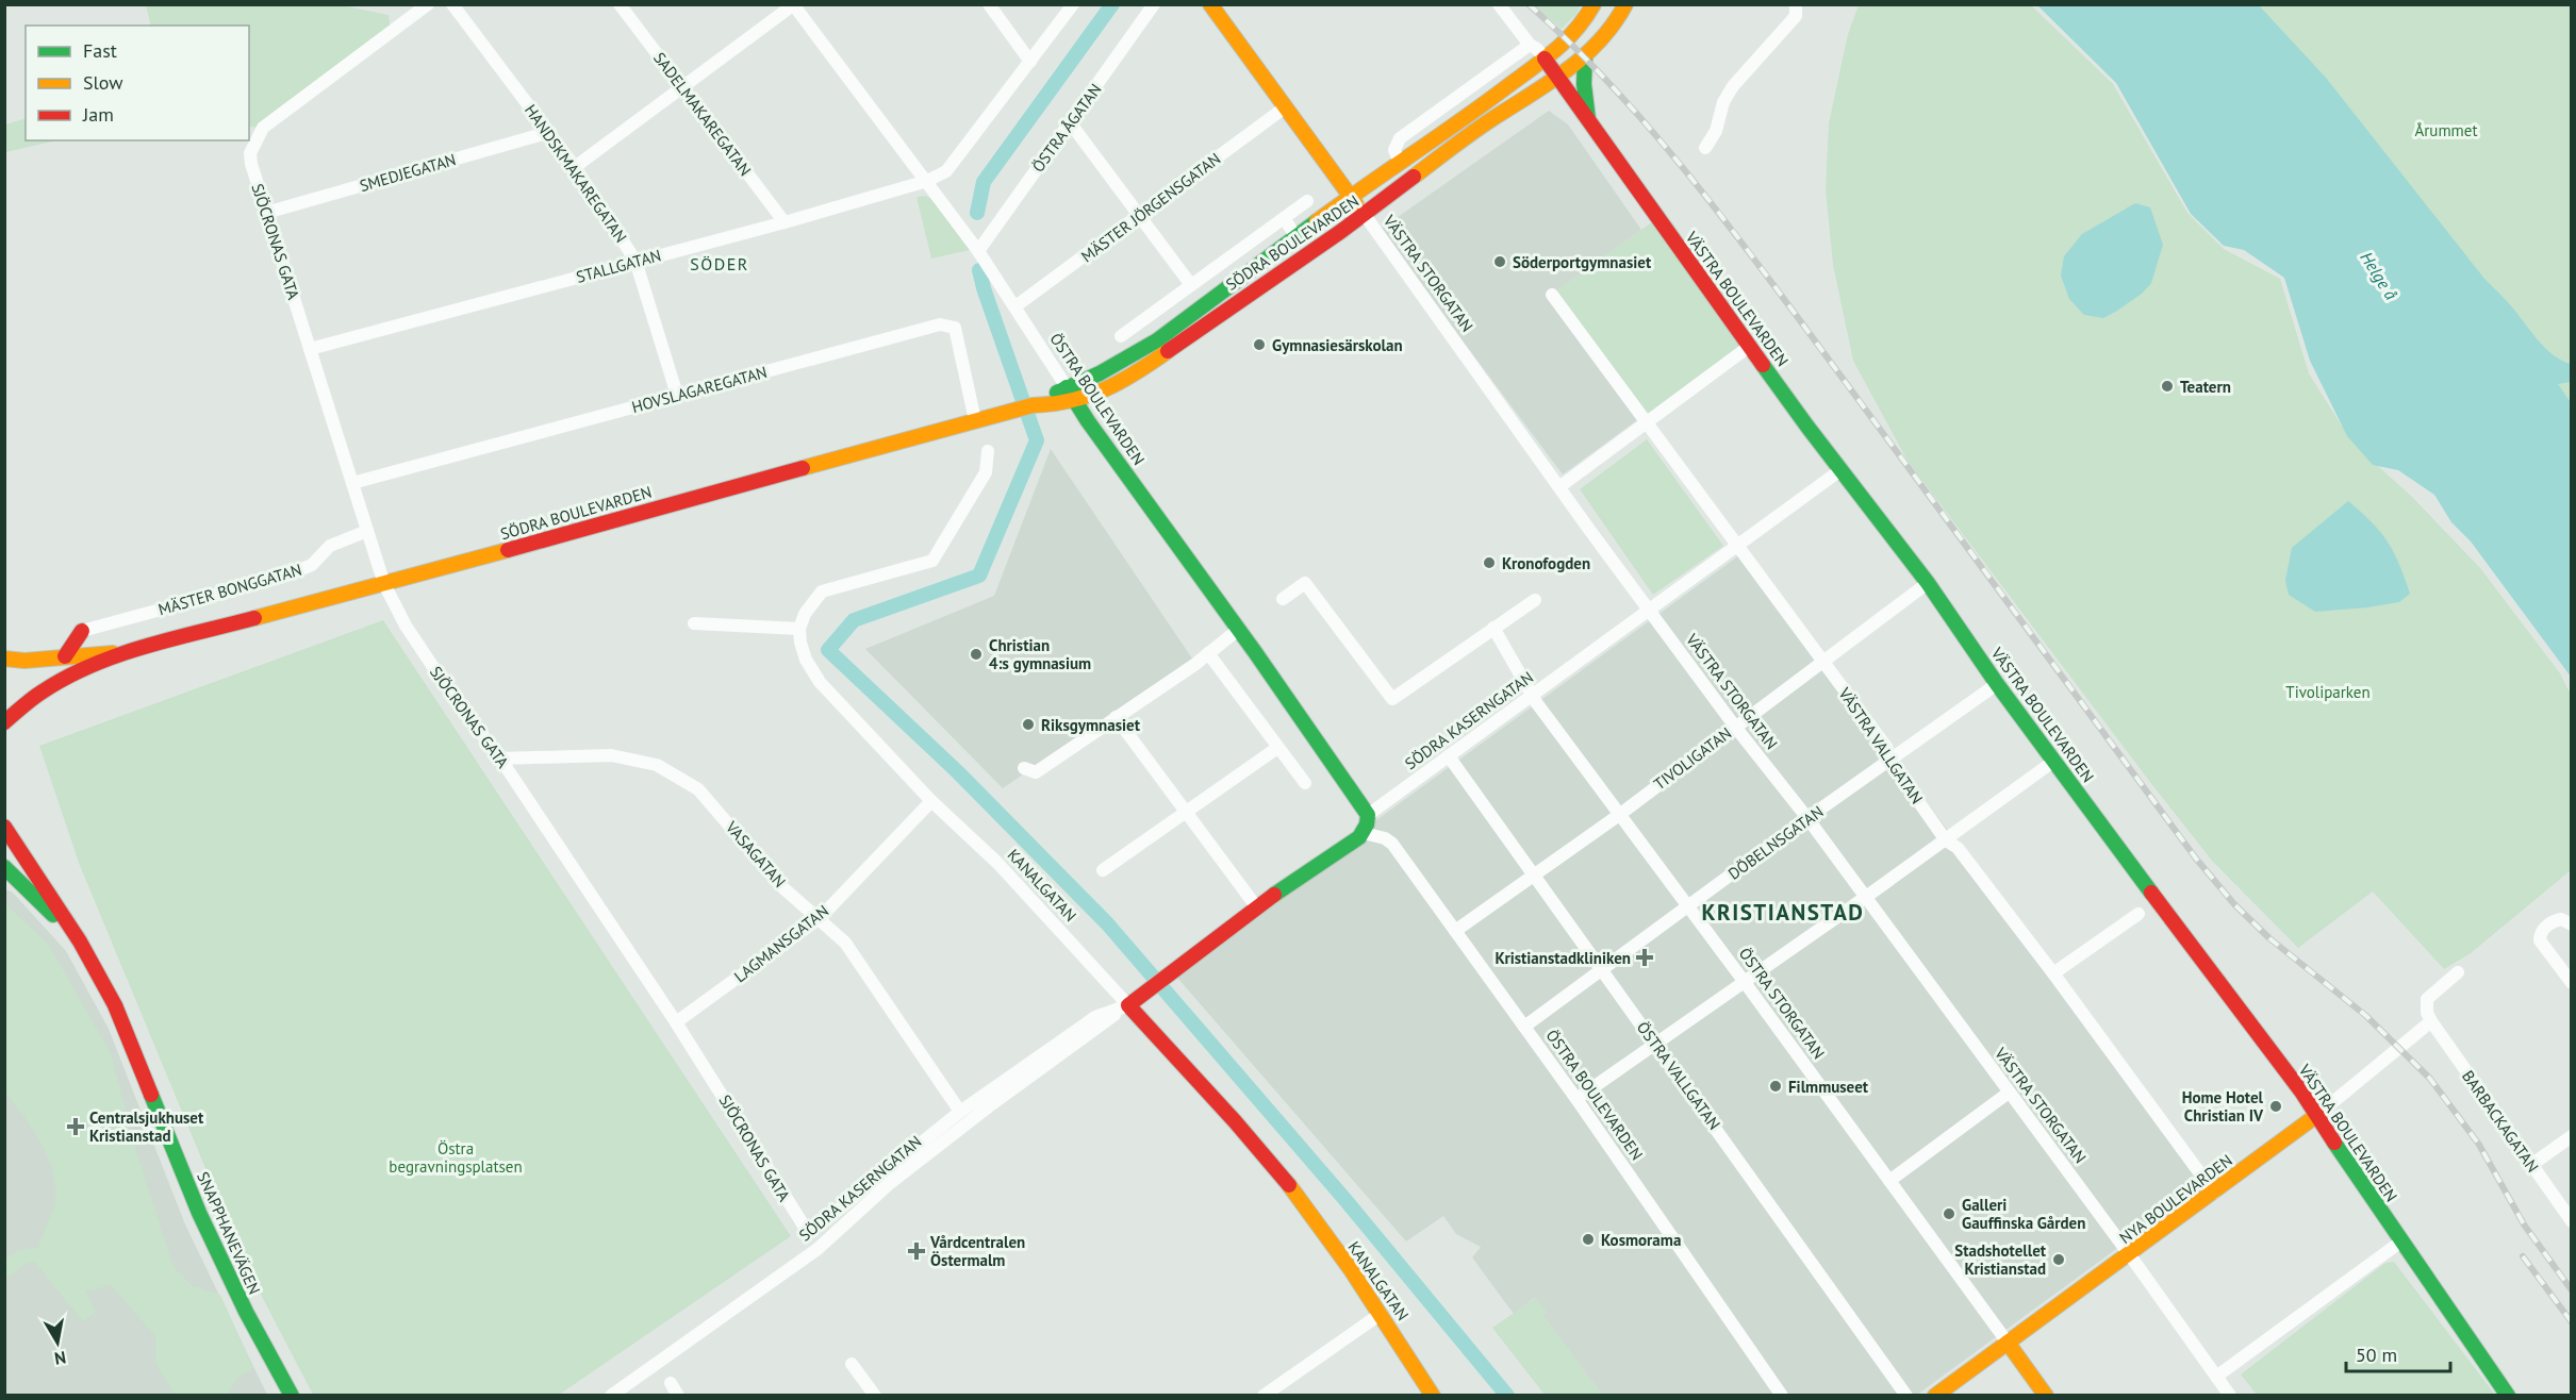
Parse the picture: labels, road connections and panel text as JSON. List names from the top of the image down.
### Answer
{
  "streets": {
    "street": [
      "SADELMAKAREGATAN",
      "ÖSTRA ÅGATAN",
      "SMEDJEGATAN",
      "HANDSKMAKAREGATAN",
      "MÄSTER JÖRGENSGATAN",
      "SJÖCRONAS GATA",
      "SÖDRA BOULEVARDEN",
      "STALLGATAN",
      "VÄSTRA STORGATAN",
      "VÄSTRA BOULEVARDEN",
      "HOVSLAGAREGATAN",
      "ÖSTRA BOULEVARDEN",
      "MÄSTER BONGGATAN",
      "SÖDRA KASERNGATAN",
      "VÄSTRA VALLGATAN",
      "TIVOLIGATAN",
      "DÖBELNSGATAN",
      "VASAGATAN",
      "KANALGATAN",
      "LAGMANSGATAN",
      "ÖSTRA STORGATAN",
      "ÖSTRA VALLGATAN",
      "BARBACKAGATAN",
      "NYA BOULEVARDEN",
      "SNAPPHANEVÄGEN"
    ]
  },
  "crossings": [
    ["SADELMAKAREGATAN", "STALLGATAN"],
    ["ÖSTRA ÅGATAN", "ÖSTRA BOULEVARDEN"],
    ["SMEDJEGATAN", "HANDSKMAKAREGATAN"],
    ["SMEDJEGATAN", "SJÖCRONAS GATA"],
    ["HANDSKMAKAREGATAN", "STALLGATAN"],
    ["HANDSKMAKAREGATAN", "HOVSLAGAREGATAN"],
    ["MÄSTER JÖRGENSGATAN", "VÄSTRA STORGATAN"],
    ["MÄSTER JÖRGENSGATAN", "ÖSTRA BOULEVARDEN"],
    ["SJÖCRONAS GATA", "SÖDRA BOULEVARDEN"],
    ["SJÖCRONAS GATA", "STALLGATAN"],
    ["SJÖCRONAS GATA", "HOVSLAGAREGATAN"],
    ["SJÖCRONAS GATA", "MÄSTER BONGGATAN"],
    ["SJÖCRONAS GATA", "SÖDRA KASERNGATAN"],
    ["SJÖCRONAS GATA", "VASAGATAN"],
    ["SJÖCRONAS GATA", "LAGMANSGATAN"],
    ["SÖDRA BOULEVARDEN", "VÄSTRA STORGATAN"],
    ["SÖDRA BOULEVARDEN", "VÄSTRA BOULEVARDEN"],
    ["SÖDRA BOULEVARDEN", "HOVSLAGAREGATAN"],
    ["SÖDRA BOULEVARDEN", "ÖSTRA BOULEVARDEN"],
    ["STALLGATAN", "ÖSTRA BOULEVARDEN"],
    ["VÄSTRA STORGATAN", "SÖDRA KASERNGATAN"],
    ["VÄSTRA STORGATAN", "TIVOLIGATAN"],
    ["VÄSTRA STORGATAN", "DÖBELNSGATAN"],
    ["VÄSTRA STORGATAN", "NYA BOULEVARDEN"],
    ["VÄSTRA BOULEVARDEN", "SÖDRA KASERNGATAN"],
    ["VÄSTRA BOULEVARDEN", "TIVOLIGATAN"],
    ["VÄSTRA BOULEVARDEN", "DÖBELNSGATAN"],
    ["VÄSTRA BOULEVARDEN", "NYA BOULEVARDEN"],
    ["ÖSTRA BOULEVARDEN", "SÖDRA KASERNGATAN"],
    ["ÖSTRA BOULEVARDEN", "TIVOLIGATAN"],
    ["ÖSTRA BOULEVARDEN", "DÖBELNSGATAN"],
    ["SÖDRA KASERNGATAN", "VÄSTRA VALLGATAN"],
    ["SÖDRA KASERNGATAN", "VASAGATAN"],
    ["SÖDRA KASERNGATAN", "KANALGATAN"],
    ["SÖDRA KASERNGATAN", "ÖSTRA STORGATAN"],
    ["SÖDRA KASERNGATAN", "ÖSTRA VALLGATAN"],
    ["VÄSTRA VALLGATAN", "TIVOLIGATAN"],
    ["VÄSTRA VALLGATAN", "DÖBELNSGATAN"],
    ["VÄSTRA VALLGATAN", "NYA BOULEVARDEN"],
    ["TIVOLIGATAN", "ÖSTRA STORGATAN"],
    ["TIVOLIGATAN", "ÖSTRA VALLGATAN"],
    ["DÖBELNSGATAN", "ÖSTRA STORGATAN"],
    ["DÖBELNSGATAN", "ÖSTRA VALLGATAN"],
    ["VASAGATAN", "LAGMANSGATAN"],
    ["KANALGATAN", "LAGMANSGATAN"],
    ["ÖSTRA STORGATAN", "NYA BOULEVARDEN"],
    ["BARBACKAGATAN", "NYA BOULEVARDEN"]
  ],
  "districts": ["SÖDER", "KRISTIANSTAD"],
  "water": ["Helge å"],
  "parks": ["Årummet", "Tivoliparken", "Östra begravningsplatsen"],
  "places": {
    "other": [
      "Söderportgymnasiet",
      "Gymnasiesärskolan",
      "Teatern",
      "Kronofogden",
      "Christian 4:s gymnasium",
      "Riksgymnasiet",
      "Filmmuseet",
      "Home Hotel Christian IV",
      "Galleri Gauffinska Gården",
      "Kosmorama",
      "Stadshotellet Kristianstad"
    ],
    "health": ["Kristianstadkliniken", "Centralsjukhuset Kristianstad", "Vårdcentralen Östermalm"]
  },
  "legend": ["Fast", "Slow", "Jam"],
  "scale_bar": "50 m",
  "north": "bottom"
}
